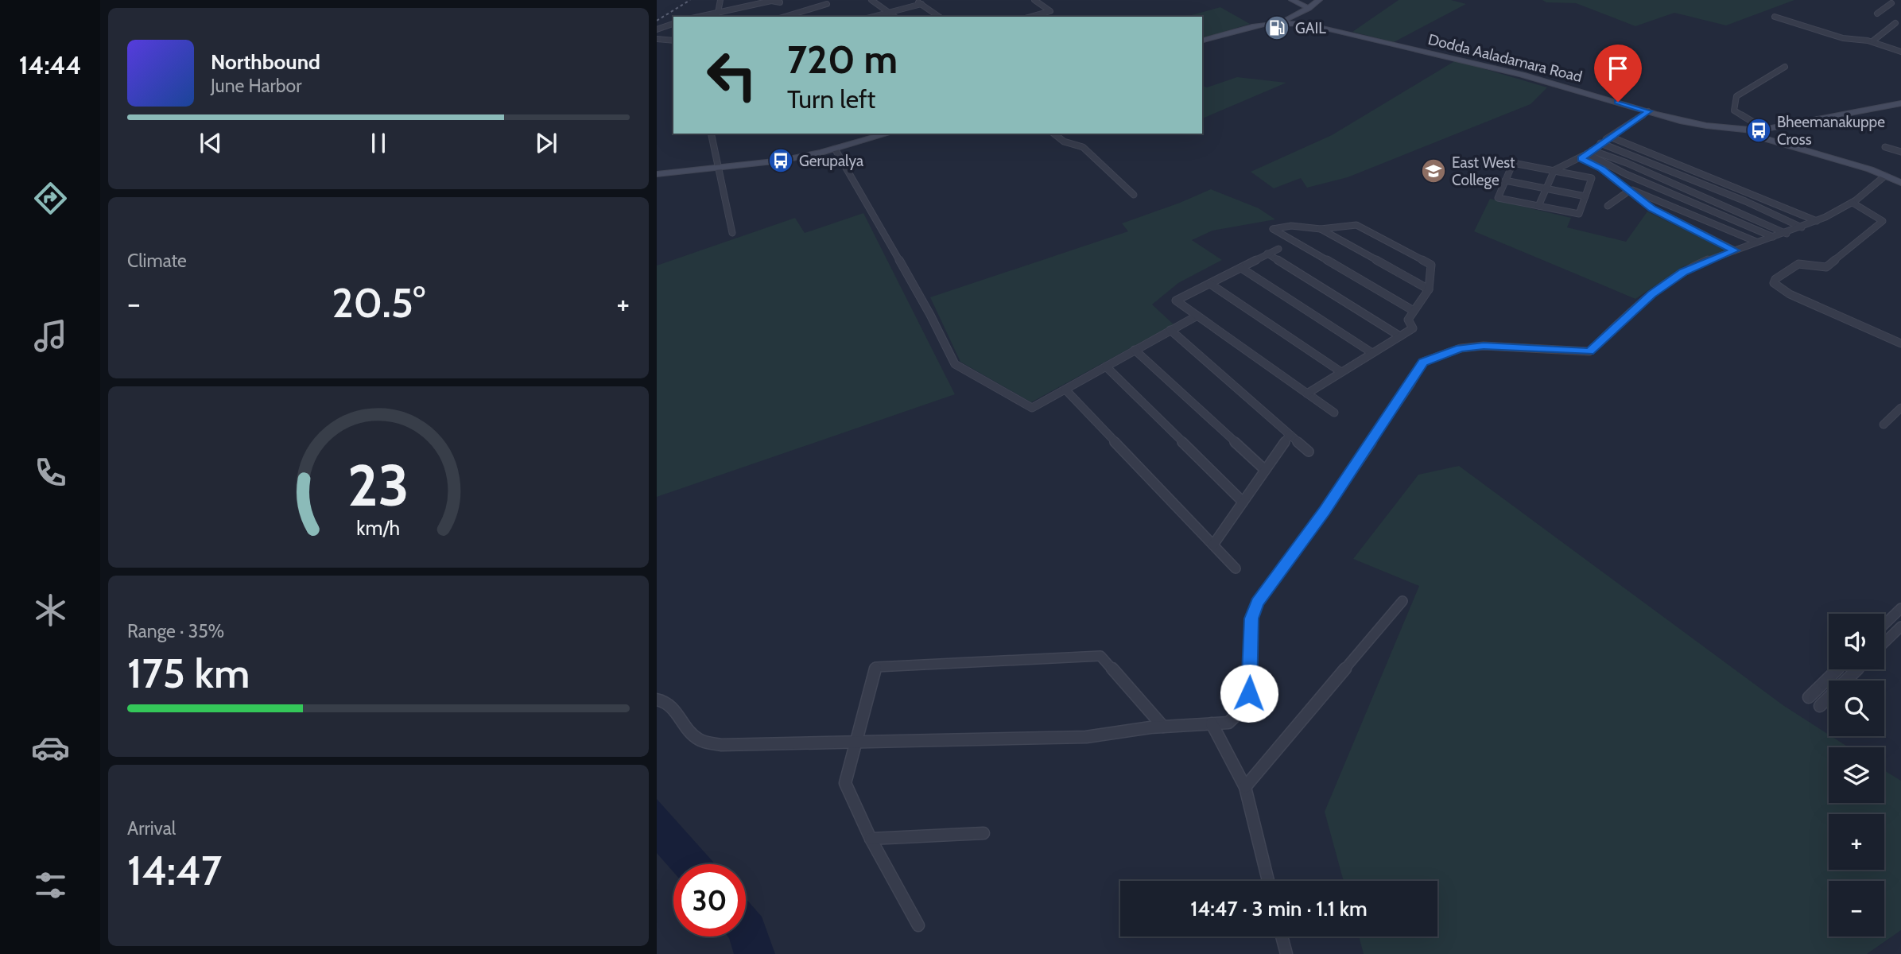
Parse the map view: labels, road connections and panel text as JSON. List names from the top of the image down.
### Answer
{
  "streets": {
    "main road": ["Dodda Aaladamara Road"]
  },
  "places": {
    "fuel station": ["GAIL"],
    "bus stop": ["Bheemanakuppe Cross", "Gerupalya"],
    "school or university": ["East West College"]
  },
  "page": {
    "tabs": "14:44",
    "turn": ["720 m", "Turn left"],
    "song": ["Northbound", "June Harbor"],
    "tile": [
      "Climate",
      ["Range · 35%", "175 km"],
      ["Arrival", "14:47"]
    ],
    "heat": ["−", "20.5°", "+"],
    "map_buttons": ["+", "−"],
    "limit": "30",
    "trip": "14:47 · 3 min · 1.1 km",
    "gauge": ["23", "km/h"]
  }
}
